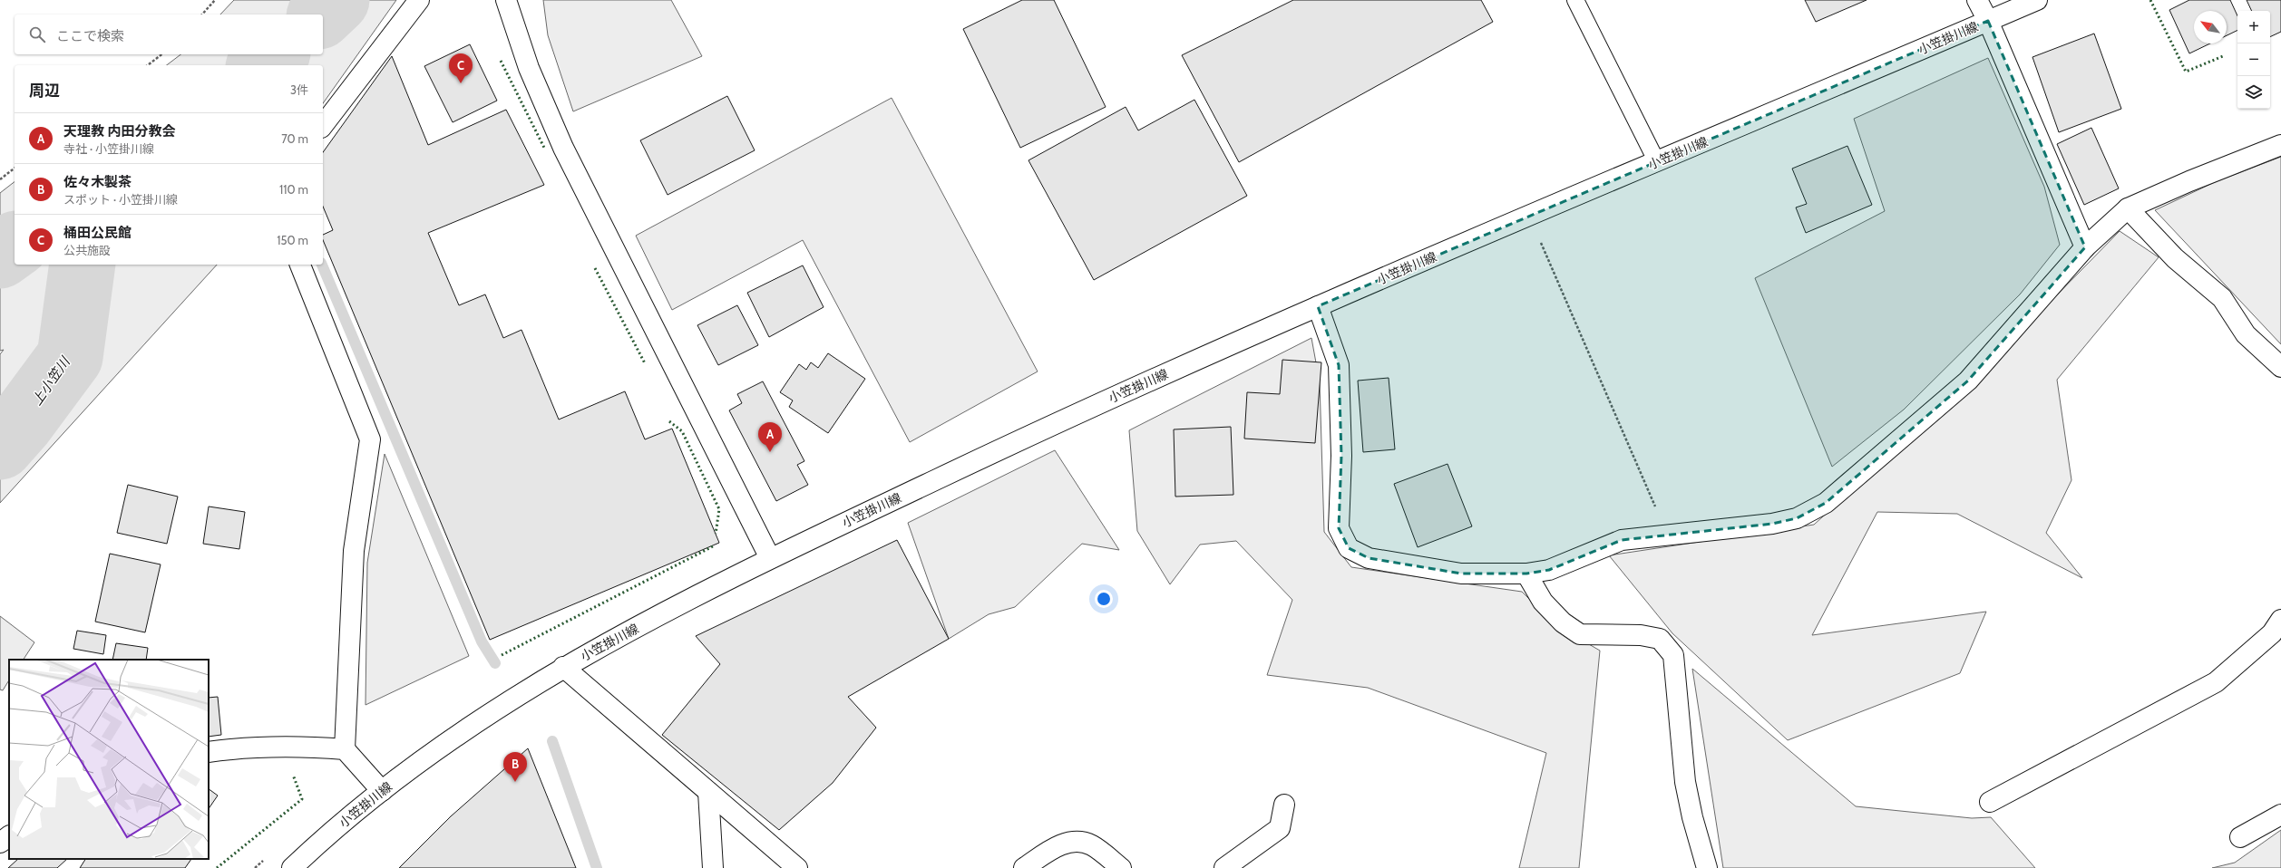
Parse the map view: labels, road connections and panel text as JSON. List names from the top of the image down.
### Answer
{
  "streets": {
    "street": ["小笠掛川線"]
  },
  "water": ["上小笠川"],
  "north": "top left",
  "page": {
    "map_buttons": ["+", "−"],
    "search": "ここで検索",
    "pins": ["C", "A", "B"],
    "heading": ["周辺", "3件"],
    "list": [
      {
        "mark": "A",
        "name": "天理教 内田分教会",
        "note": "寺社 · 小笠掛川線",
        "value": "70 m"
      },
      {
        "mark": "B",
        "name": "佐々木製茶",
        "note": "スポット · 小笠掛川線",
        "value": "110 m"
      },
      {
        "mark": "C",
        "name": "桶田公民館",
        "note": "公共施設",
        "value": "150 m"
      }
    ]
  }
}
